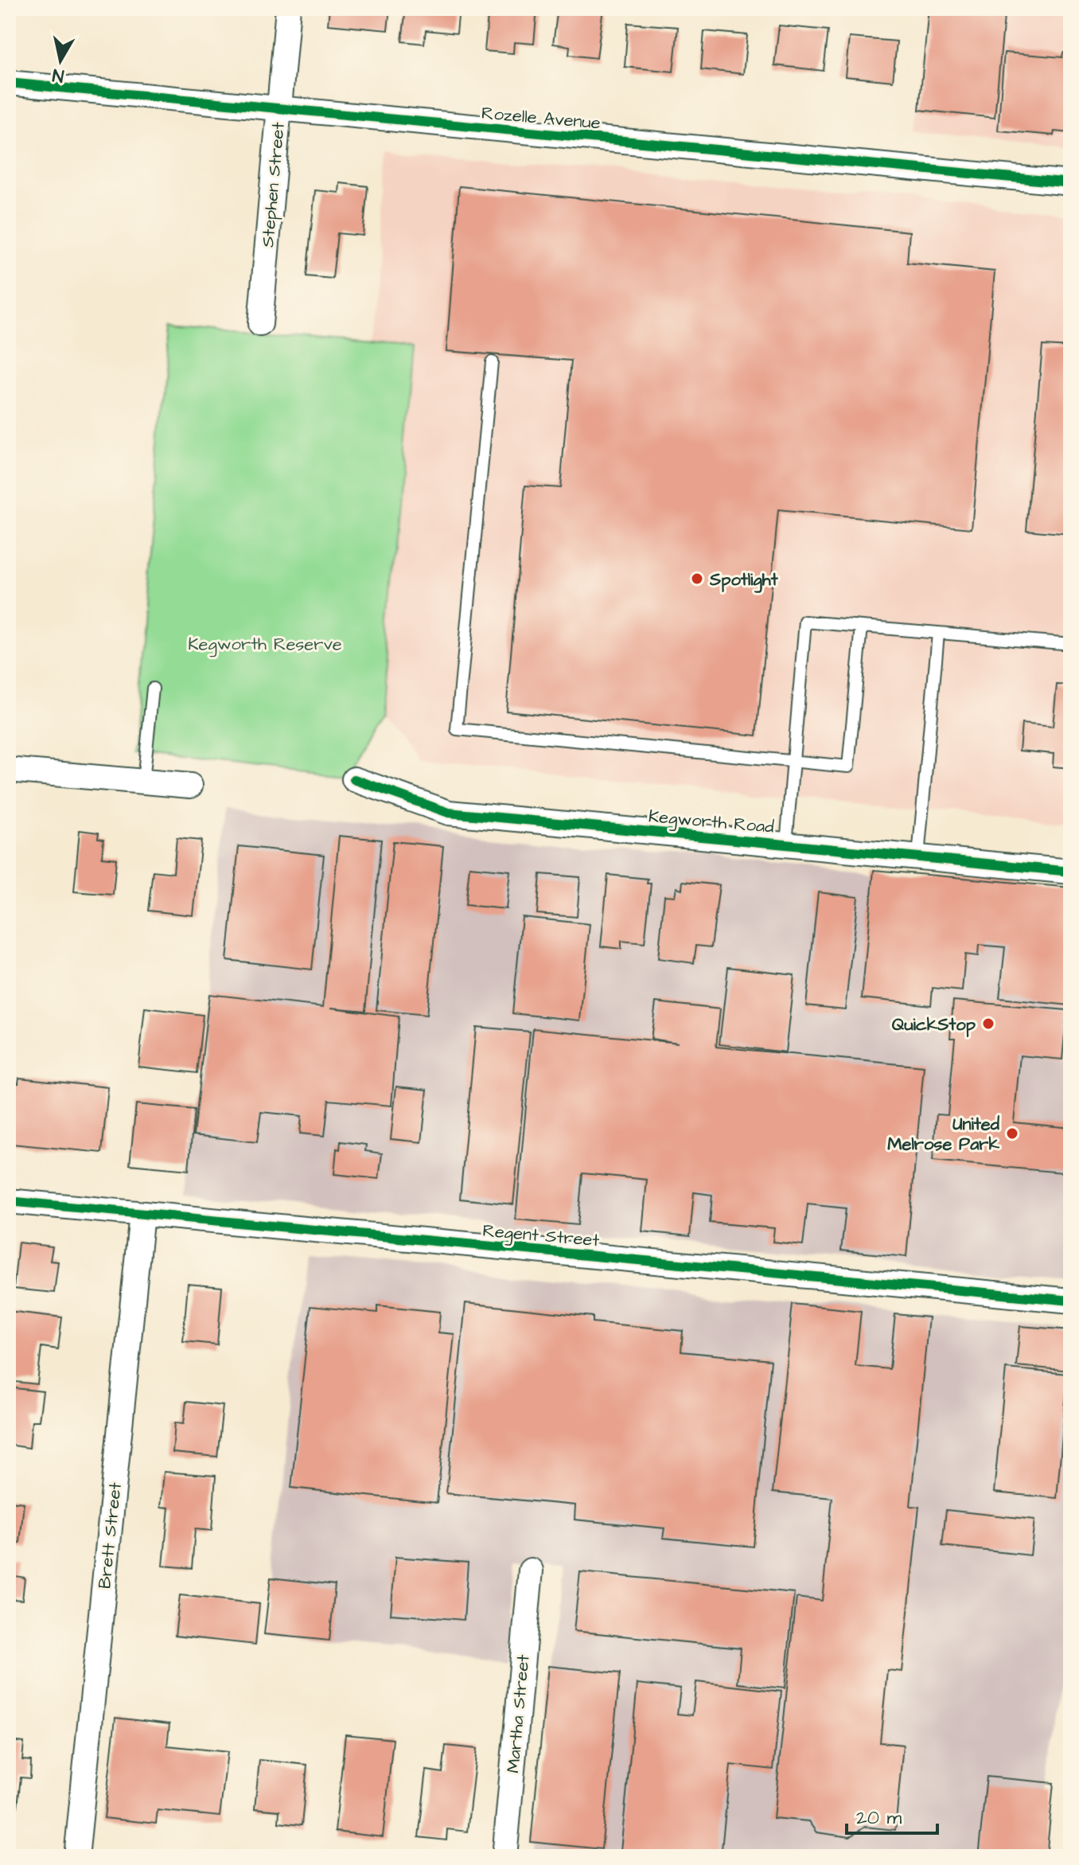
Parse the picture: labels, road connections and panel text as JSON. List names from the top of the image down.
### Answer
{
  "streets": {
    "street": [
      "Rozelle Avenue",
      "Stephen Street",
      "Kegworth Road",
      "Regent Street",
      "Brett Street",
      "Martha Street"
    ]
  },
  "crossings": [
    ["Rozelle Avenue", "Stephen Street"],
    ["Regent Street", "Brett Street"]
  ],
  "parks": ["Kegworth Reserve"],
  "places": ["Spotlight", "QuickStop", "United Melrose Park"],
  "scale_bar": "20 m",
  "north": "bottom"
}
